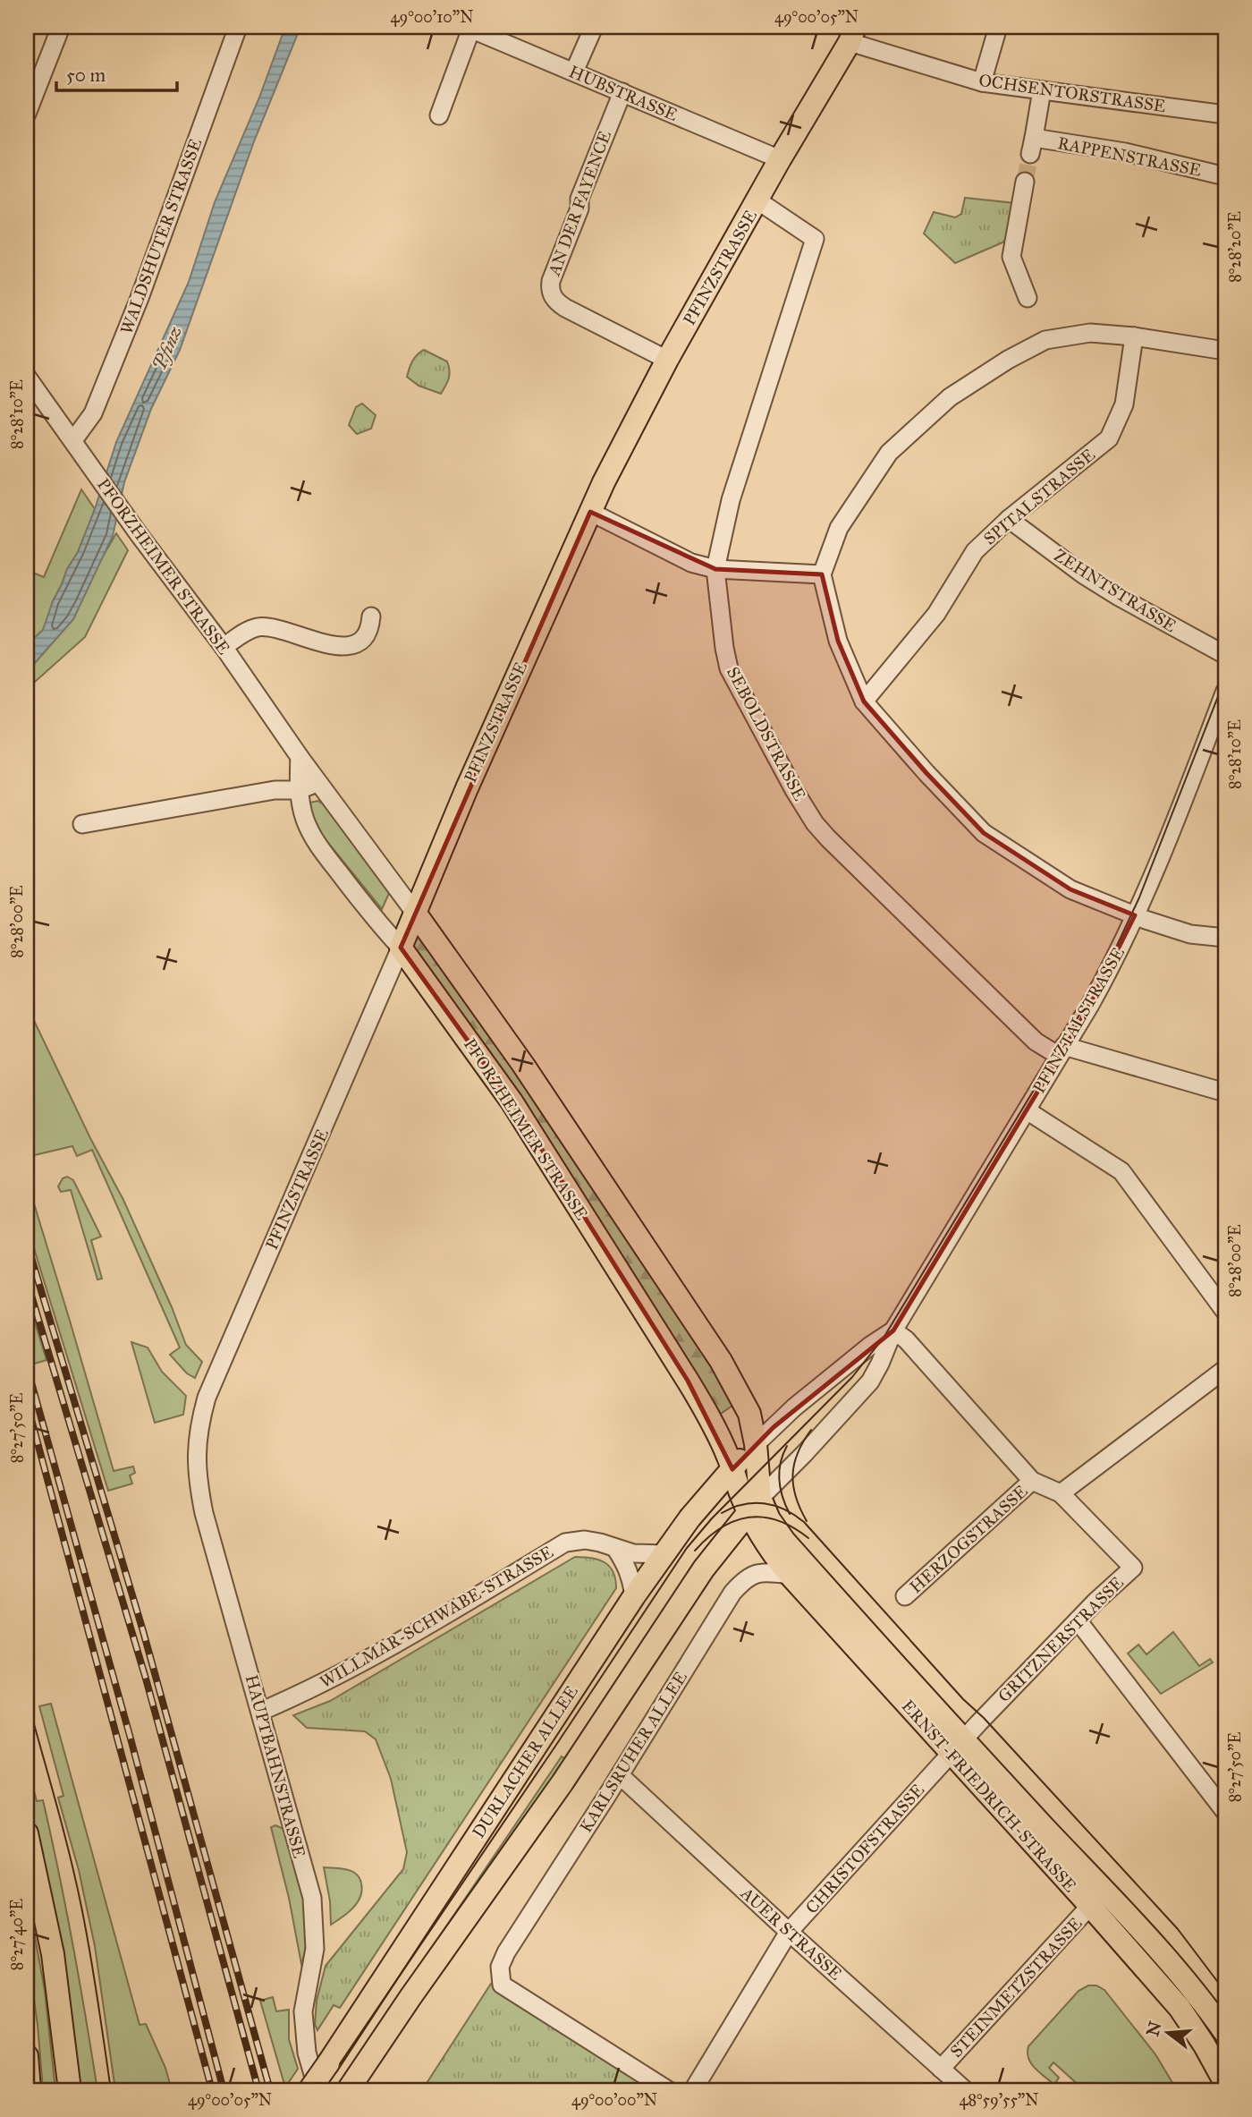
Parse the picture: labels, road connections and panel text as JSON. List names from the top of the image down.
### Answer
{
  "streets": {
    "main road": [
      "PFINZSTRASSE",
      "PFORZHEIMER STRASSE",
      "DURLACHER ALLEE",
      "ERNST-FRIEDRICH-STRASSE"
    ],
    "street": [
      "HUBSTRASSE",
      "OCHSENTORSTRASSE",
      "RAPPENSTRASSE",
      "AN DER FAYENCE",
      "WALDSHUTER STRASSE",
      "SPITALSTRASSE",
      "ZEHNTSTRASSE",
      "SEBOLDSTRASSE",
      "PFINZTALSTRASSE",
      "HERZOGSTRASSE",
      "WILLMAR-SCHWABE-STRASSE",
      "GRITZNERSTRASSE",
      "KARLSRUHER ALLEE",
      "HAUPTBAHNSTRASSE",
      "CHRISTOFSTRASSE",
      "AUER STRASSE",
      "STEINMETZSTRASSE"
    ]
  },
  "crossings": [
    ["HUBSTRASSE", "AN DER FAYENCE"],
    ["HUBSTRASSE", "PFINZSTRASSE"],
    ["OCHSENTORSTRASSE", "RAPPENSTRASSE"],
    ["OCHSENTORSTRASSE", "PFINZSTRASSE"],
    ["AN DER FAYENCE", "PFINZSTRASSE"],
    ["WALDSHUTER STRASSE", "PFORZHEIMER STRASSE"],
    ["PFINZSTRASSE", "PFORZHEIMER STRASSE"],
    ["PFINZSTRASSE", "SEBOLDSTRASSE"],
    ["PFINZSTRASSE", "HAUPTBAHNSTRASSE"],
    ["SPITALSTRASSE", "ZEHNTSTRASSE"],
    ["PFORZHEIMER STRASSE", "PFINZTALSTRASSE"],
    ["PFORZHEIMER STRASSE", "DURLACHER ALLEE"],
    ["PFORZHEIMER STRASSE", "ERNST-FRIEDRICH-STRASSE"],
    ["SEBOLDSTRASSE", "PFINZTALSTRASSE"],
    ["PFINZTALSTRASSE", "GRITZNERSTRASSE"],
    ["PFINZTALSTRASSE", "DURLACHER ALLEE"],
    ["PFINZTALSTRASSE", "ERNST-FRIEDRICH-STRASSE"],
    ["HERZOGSTRASSE", "GRITZNERSTRASSE"],
    ["WILLMAR-SCHWABE-STRASSE", "DURLACHER ALLEE"],
    ["WILLMAR-SCHWABE-STRASSE", "HAUPTBAHNSTRASSE"],
    ["GRITZNERSTRASSE", "ERNST-FRIEDRICH-STRASSE"],
    ["GRITZNERSTRASSE", "CHRISTOFSTRASSE"],
    ["KARLSRUHER ALLEE", "ERNST-FRIEDRICH-STRASSE"],
    ["KARLSRUHER ALLEE", "AUER STRASSE"],
    ["ERNST-FRIEDRICH-STRASSE", "CHRISTOFSTRASSE"],
    ["ERNST-FRIEDRICH-STRASSE", "STEINMETZSTRASSE"],
    ["CHRISTOFSTRASSE", "AUER STRASSE"],
    ["AUER STRASSE", "STEINMETZSTRASSE"]
  ],
  "water": ["Pfinz"],
  "scale_bar": "50 m",
  "north": "left",
  "coordinates": [
    "49°00'10\"N",
    "49°00'05\"N",
    "8°28'20\"E",
    "8°28'10\"E",
    "8°28'00\"E",
    "8°27'50\"E",
    "8°27'40\"E",
    "49°00'00\"N",
    "48°59'55\"N"
  ]
}
